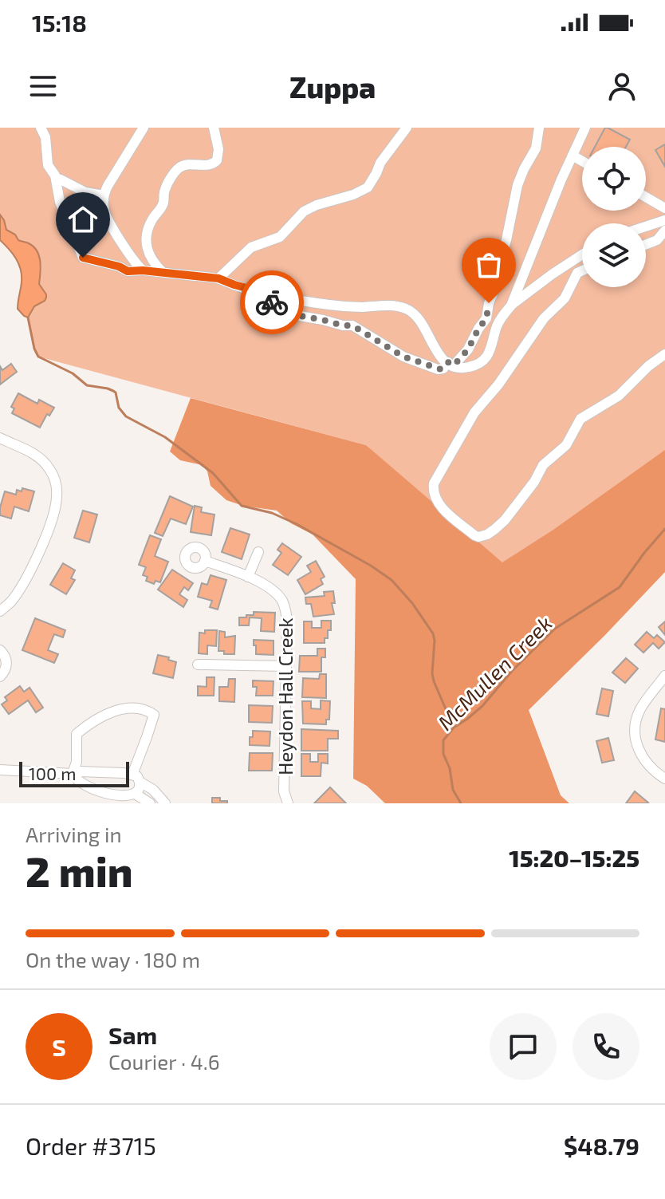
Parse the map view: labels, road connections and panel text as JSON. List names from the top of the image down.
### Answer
{
  "streets": {
    "street": ["Heydon Hall Creek"]
  },
  "water": ["McMullen Creek"],
  "scale_bar": "100 m",
  "page": {
    "status": "15:18",
    "header": "Zuppa",
    "scale": "100 m",
    "heading": ["2 min", "Arriving in", "15:20–15:25"],
    "panel": [
      "Sam",
      "Courier · 4.6",
      "Order #3715",
      "$48.79"
    ],
    "bar": "On the way · 180 m",
    "round": "S"
  }
}
